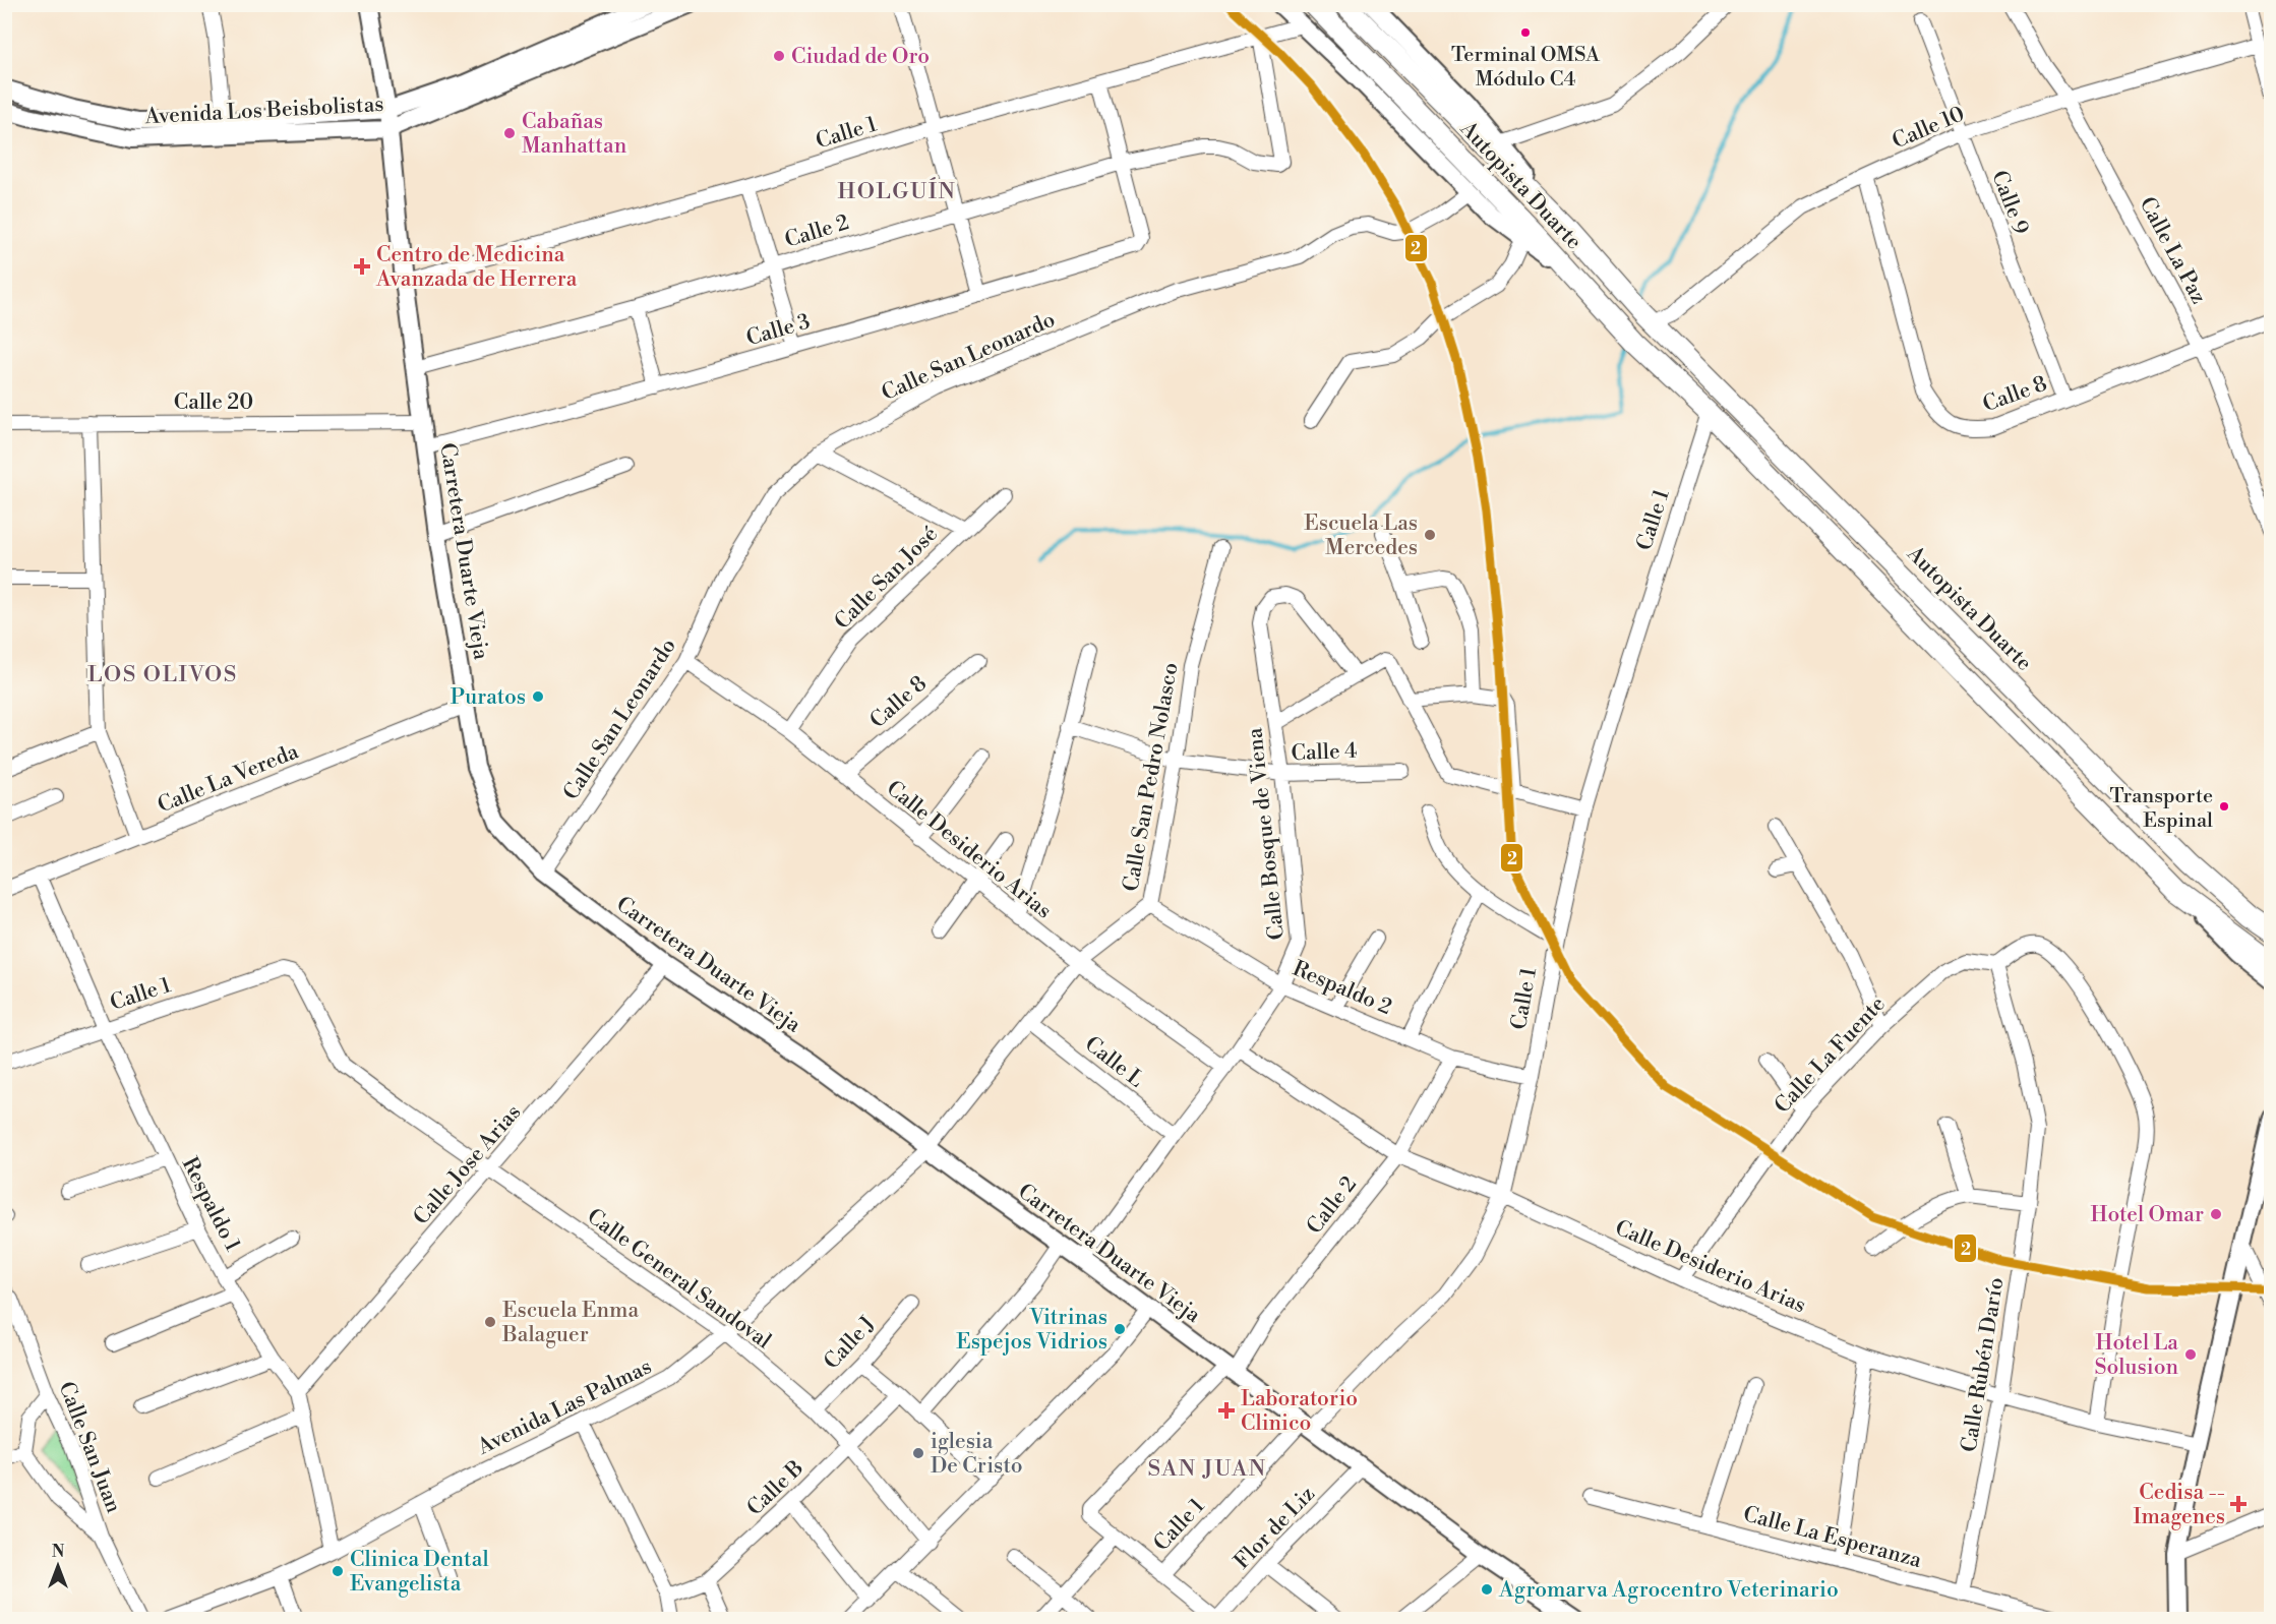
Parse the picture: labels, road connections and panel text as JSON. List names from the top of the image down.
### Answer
{
  "streets": {
    "highway": ["Autopista Duarte"],
    "main road": ["Avenida Los Beisbolistas", "Carretera Duarte Vieja"],
    "street": [
      "Calle 10",
      "Calle 1",
      "Calle 9",
      "Calle 2",
      "Calle La Paz",
      "Calle 3",
      "Calle San Leonardo",
      "Calle 8",
      "Calle 20",
      "Calle San José",
      "Calle 4",
      "Calle San Pedro Nolasco",
      "Calle La Vereda",
      "Calle Bosque de Viena",
      "Calle Desiderio Arias",
      "Respaldo 2",
      "Calle La Fuente",
      "Calle L",
      "Calle Jose Arias",
      "Respaldo 1",
      "Calle General Sandoval",
      "Calle J",
      "Calle Rubén Darío",
      "Avenida Las Palmas",
      "Calle San Juan",
      "Calle B",
      "Flor de Liz",
      "Calle La Esperanza"
    ]
  },
  "crossings": [
    ["Avenida Los Beisbolistas", "Carretera Duarte Vieja"],
    ["Calle 10", "Autopista Duarte"],
    ["Calle 10", "Calle 9"],
    ["Calle 10", "Calle La Paz"],
    ["Calle 10", "Calle 8"],
    ["Calle 1", "Autopista Duarte"],
    ["Calle 1", "Calle 2"],
    ["Calle 1", "Carretera Duarte Vieja"],
    ["Calle 1", "Calle Desiderio Arias"],
    ["Calle 1", "Respaldo 2"],
    ["Calle 1", "Respaldo 1"],
    ["Calle 1", "Calle General Sandoval"],
    ["Autopista Duarte", "Calle San Leonardo"],
    ["Calle 9", "Calle 8"],
    ["Calle 2", "Calle 3"],
    ["Calle 2", "Carretera Duarte Vieja"],
    ["Calle 2", "Calle Desiderio Arias"],
    ["Calle 2", "Respaldo 2"],
    ["Calle La Paz", "Calle 8"],
    ["Calle 3", "Carretera Duarte Vieja"],
    ["Calle San Leonardo", "Carretera Duarte Vieja"],
    ["Calle San Leonardo", "Calle Desiderio Arias"],
    ["Calle 8", "Calle Desiderio Arias"],
    ["Calle 20", "Carretera Duarte Vieja"],
    ["Carretera Duarte Vieja", "Calle San Pedro Nolasco"],
    ["Carretera Duarte Vieja", "Calle La Vereda"],
    ["Carretera Duarte Vieja", "Calle Bosque de Viena"],
    ["Carretera Duarte Vieja", "Calle Jose Arias"],
    ["Carretera Duarte Vieja", "Avenida Las Palmas"],
    ["Carretera Duarte Vieja", "Flor de Liz"],
    ["Calle San José", "Calle Desiderio Arias"],
    ["Calle 4", "Calle San Pedro Nolasco"],
    ["Calle 4", "Calle Bosque de Viena"],
    ["Calle San Pedro Nolasco", "Calle Desiderio Arias"],
    ["Calle San Pedro Nolasco", "Respaldo 2"],
    ["Calle San Pedro Nolasco", "Calle L"],
    ["Calle San Pedro Nolasco", "Avenida Las Palmas"],
    ["Calle La Vereda", "Respaldo 1"],
    ["Calle Bosque de Viena", "Calle Desiderio Arias"],
    ["Calle Bosque de Viena", "Respaldo 2"],
    ["Calle Bosque de Viena", "Calle L"],
    ["Calle Desiderio Arias", "Calle La Fuente"],
    ["Calle Desiderio Arias", "Calle Rubén Darío"],
    ["Calle La Fuente", "Calle Rubén Darío"],
    ["Calle Jose Arias", "Respaldo 1"],
    ["Calle Jose Arias", "Calle General Sandoval"],
    ["Respaldo 1", "Avenida Las Palmas"],
    ["Calle General Sandoval", "Calle J"],
    ["Calle General Sandoval", "Avenida Las Palmas"],
    ["Calle General Sandoval", "Calle B"],
    ["Calle Rubén Darío", "Calle La Esperanza"]
  ],
  "districts": ["HOLGUÍN", "LOS OLIVOS", "SAN JUAN"],
  "places": {
    "other": [
      "Terminal OMSA Módulo C4",
      "Ciudad de Oro",
      "Cabañas Manhattan",
      "Escuela Las Mercedes",
      "Puratos",
      "Transporte Espinal",
      "Hotel Omar",
      "Escuela Enma Balaguer",
      "Vitrinas Espejos Vidrios",
      "Hotel La Solusion",
      "iglesia De Cristo",
      "Clinica Dental Evangelista",
      "Agromarva Agrocentro Veterinario"
    ],
    "health": ["Centro de Medicina Avanzada de Herrera", "Laboratorio Clinico", "Cedisa -- Imagenes"]
  },
  "lines": ["metro line 2"],
  "north": "top"
}
